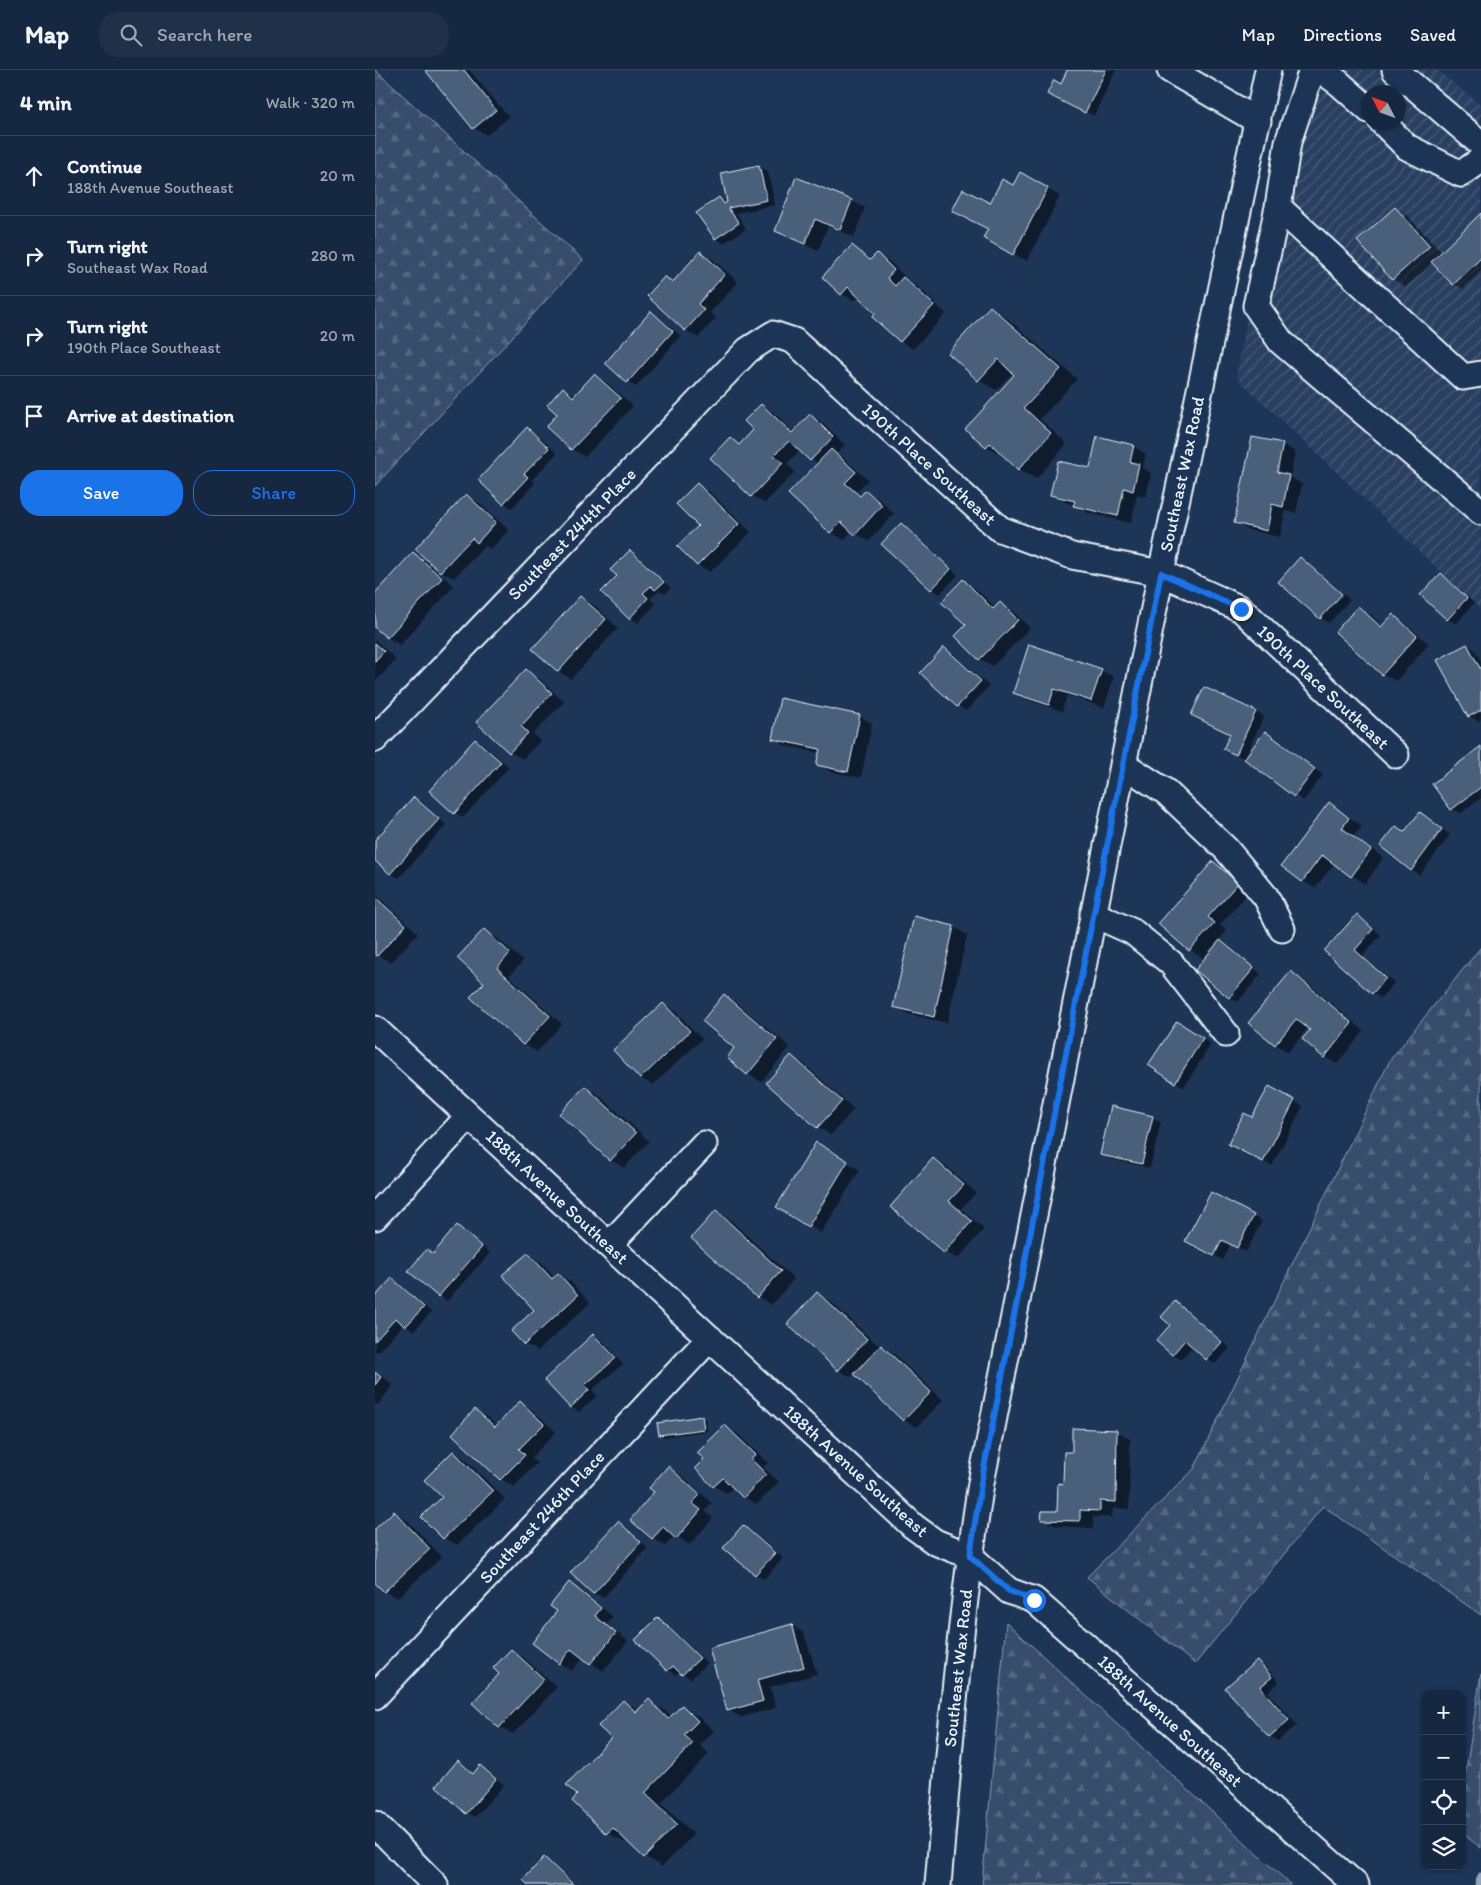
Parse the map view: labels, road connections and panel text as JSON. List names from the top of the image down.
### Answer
{
  "streets": {
    "street": [
      "190th Place Southeast",
      "Southeast Wax Road",
      "Southeast 244th Place",
      "188th Avenue Southeast",
      "Southeast 246th Place"
    ]
  },
  "crossings": [
    ["190th Place Southeast", "Southeast Wax Road"],
    ["190th Place Southeast", "Southeast 244th Place"],
    ["Southeast Wax Road", "188th Avenue Southeast"],
    ["188th Avenue Southeast", "Southeast 246th Place"]
  ],
  "north": "top left",
  "page": {
    "header": "Map",
    "search": "Search here",
    "nav": ["Map", "Directions", "Saved"],
    "heading": ["4 min", "Walk · 320 m"],
    "list": [
      ["Continue", "188th Avenue Southeast", "20 m"],
      ["Turn right", "Southeast Wax Road", "280 m"],
      ["Turn right", "190th Place Southeast", "20 m"],
      "Arrive at destination"
    ],
    "buttons": ["Save", "Share"],
    "map_buttons": ["+", "−"]
  }
}
